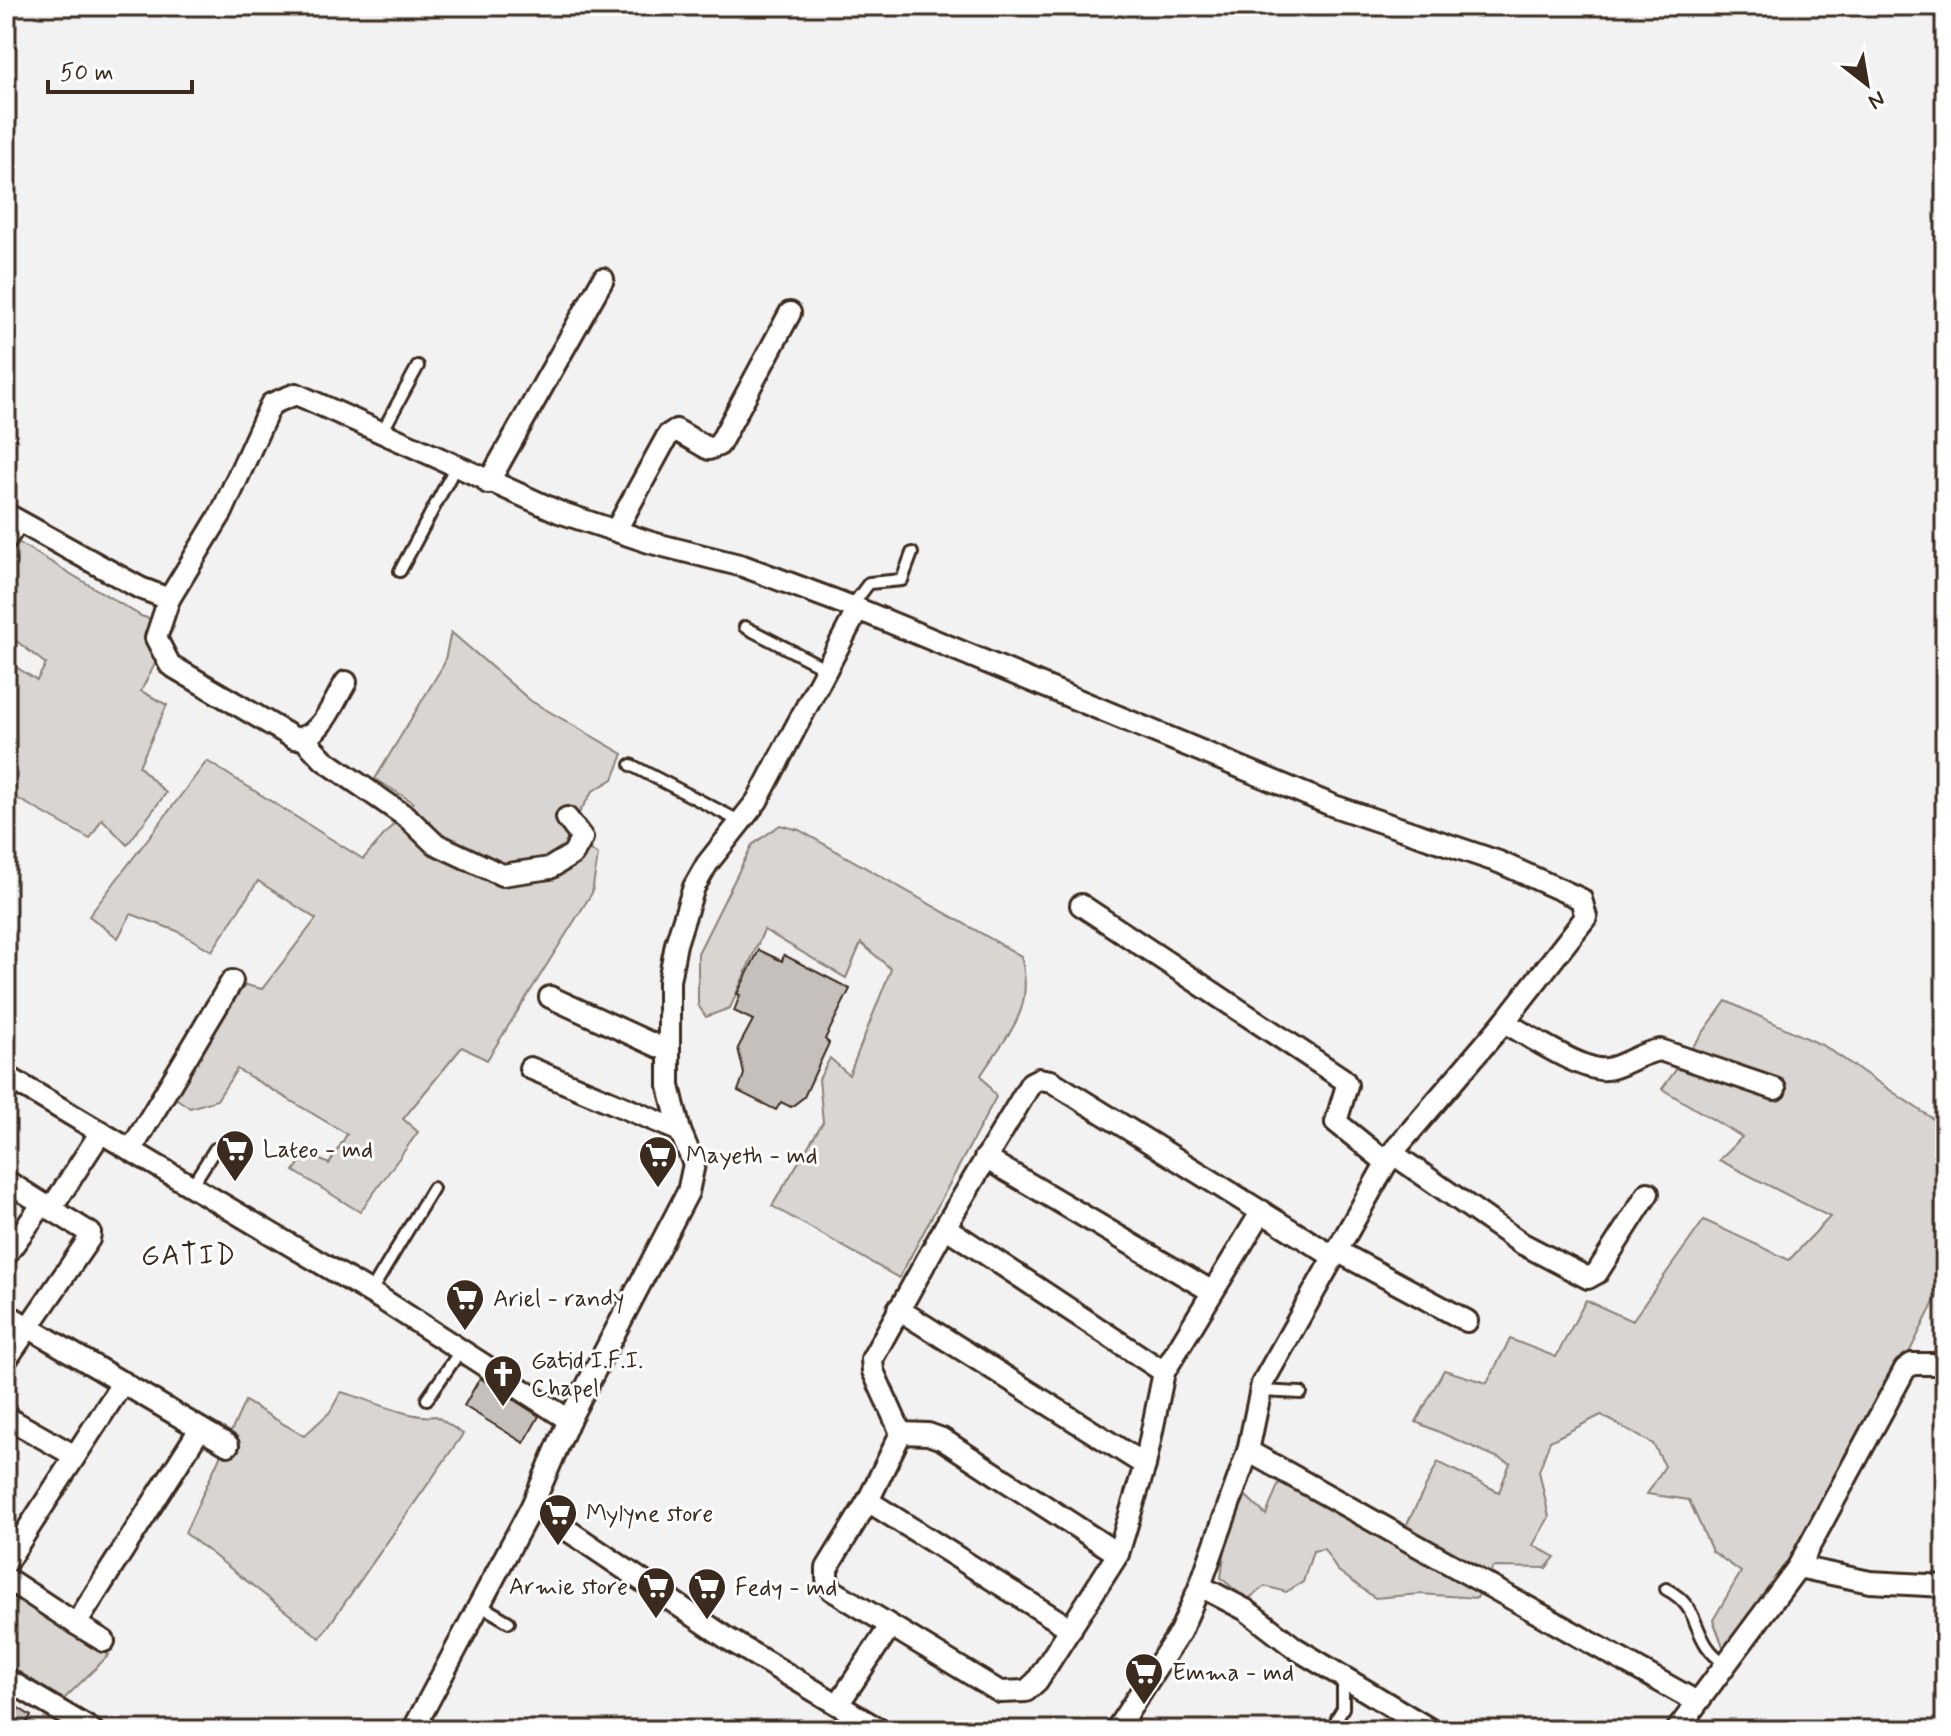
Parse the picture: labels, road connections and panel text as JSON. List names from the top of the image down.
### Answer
{
  "districts": ["GATID"],
  "places": {
    "supermarket": [
      "Lateo - md",
      "Mayeth - md",
      "Ariel - randy",
      "Mylyne store",
      "Armie store",
      "Fedy - md",
      "Emma - md"
    ],
    "church": ["Gatid I.F.I. Chapel"]
  },
  "scale_bar": "50 m",
  "north": "bottom right"
}
